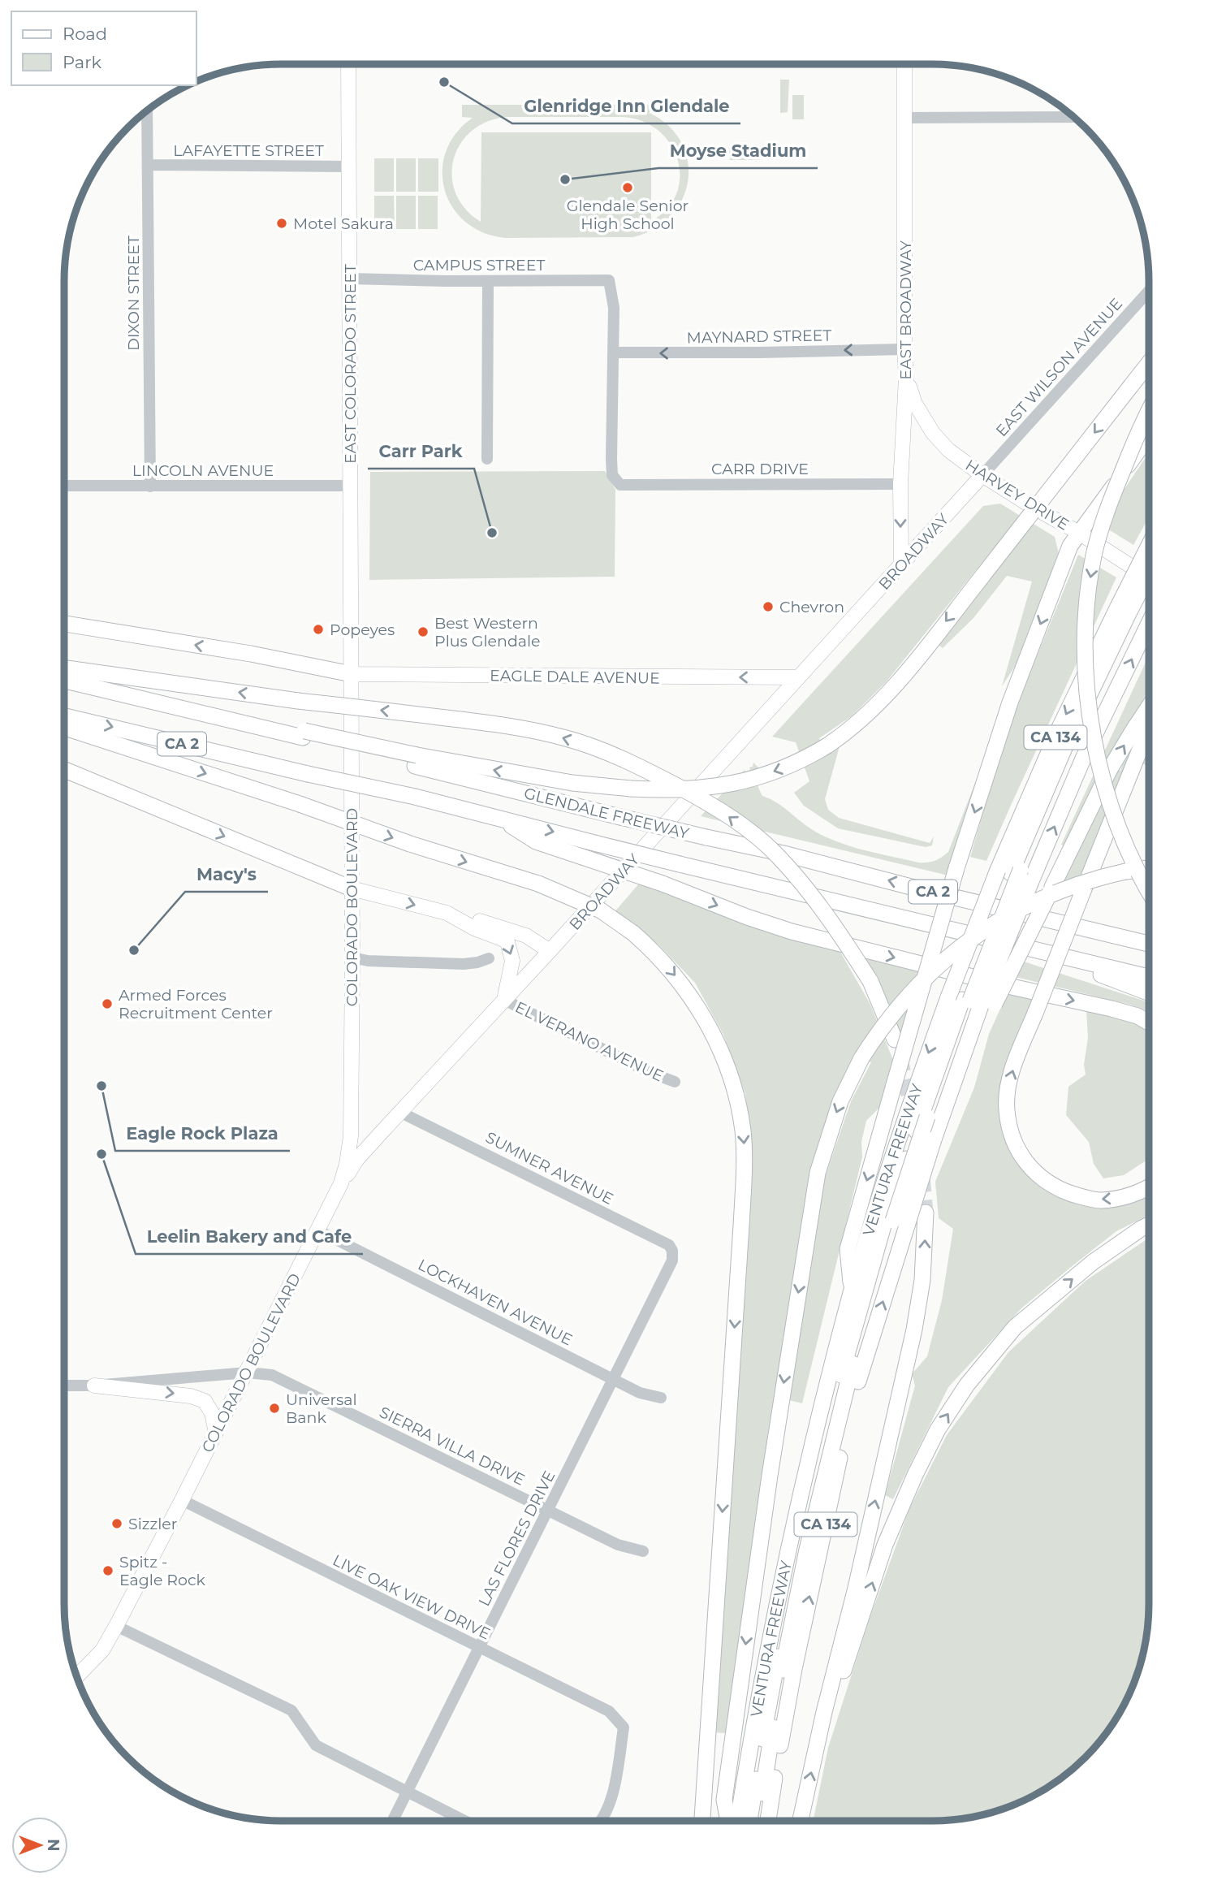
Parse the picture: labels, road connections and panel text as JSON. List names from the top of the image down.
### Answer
{
  "streets": {
    "highway": [
      "CA 134",
      "CA 2",
      "GLENDALE FREEWAY",
      "VENTURA FREEWAY"
    ],
    "main road": [
      "EAST BROADWAY",
      "EAST COLORADO STREET",
      "HARVEY DRIVE",
      "BROADWAY",
      "EAGLE DALE AVENUE",
      "COLORADO BOULEVARD"
    ],
    "street": [
      "LAFAYETTE STREET",
      "CAMPUS STREET",
      "DIXON STREET",
      "MAYNARD STREET",
      "EAST WILSON AVENUE",
      "CARR DRIVE",
      "LINCOLN AVENUE",
      "EL VERANO AVENUE",
      "SUMNER AVENUE",
      "LOCKHAVEN AVENUE",
      "SIERRA VILLA DRIVE",
      "LAS FLORES DRIVE",
      "LIVE OAK VIEW DRIVE"
    ]
  },
  "crossings": [
    ["LAFAYETTE STREET", "DIXON STREET"],
    ["LAFAYETTE STREET", "EAST COLORADO STREET"],
    ["CAMPUS STREET", "MAYNARD STREET"],
    ["CAMPUS STREET", "EAST COLORADO STREET"],
    ["CAMPUS STREET", "CARR DRIVE"],
    ["DIXON STREET", "LINCOLN AVENUE"],
    ["EAST BROADWAY", "MAYNARD STREET"],
    ["EAST BROADWAY", "CARR DRIVE"],
    ["EAST BROADWAY", "HARVEY DRIVE"],
    ["EAST BROADWAY", "BROADWAY"],
    ["MAYNARD STREET", "CARR DRIVE"],
    ["EAST COLORADO STREET", "LINCOLN AVENUE"],
    ["EAST COLORADO STREET", "EAGLE DALE AVENUE"],
    ["EAST COLORADO STREET", "COLORADO BOULEVARD"],
    ["EAST WILSON AVENUE", "HARVEY DRIVE"],
    ["EAST WILSON AVENUE", "BROADWAY"],
    ["HARVEY DRIVE", "BROADWAY"],
    ["BROADWAY", "EAGLE DALE AVENUE"],
    ["BROADWAY", "COLORADO BOULEVARD"],
    ["BROADWAY", "EL VERANO AVENUE"],
    ["BROADWAY", "SUMNER AVENUE"],
    ["EAGLE DALE AVENUE", "COLORADO BOULEVARD"],
    ["CA 2", "GLENDALE FREEWAY"],
    ["COLORADO BOULEVARD", "LOCKHAVEN AVENUE"],
    ["COLORADO BOULEVARD", "SIERRA VILLA DRIVE"],
    ["COLORADO BOULEVARD", "LIVE OAK VIEW DRIVE"],
    ["SUMNER AVENUE", "LAS FLORES DRIVE"],
    ["LOCKHAVEN AVENUE", "LAS FLORES DRIVE"],
    ["SIERRA VILLA DRIVE", "LAS FLORES DRIVE"],
    ["LAS FLORES DRIVE", "LIVE OAK VIEW DRIVE"]
  ],
  "one_way": ["MAYNARD STREET", "EAGLE DALE AVENUE"],
  "places": [
    "Glenridge Inn Glendale",
    "Moyse Stadium",
    "Glendale Senior High School",
    "Motel Sakura",
    "Carr Park",
    "Chevron",
    "Popeyes",
    "Best Western Plus Glendale",
    "Macy's",
    "Armed Forces Recruitment Center",
    "Eagle Rock Plaza",
    "Leelin Bakery and Cafe",
    "Universal Bank",
    "Sizzler",
    "Spitz - Eagle Rock"
  ],
  "legend": ["Road", "Park"],
  "north": "right"
}
